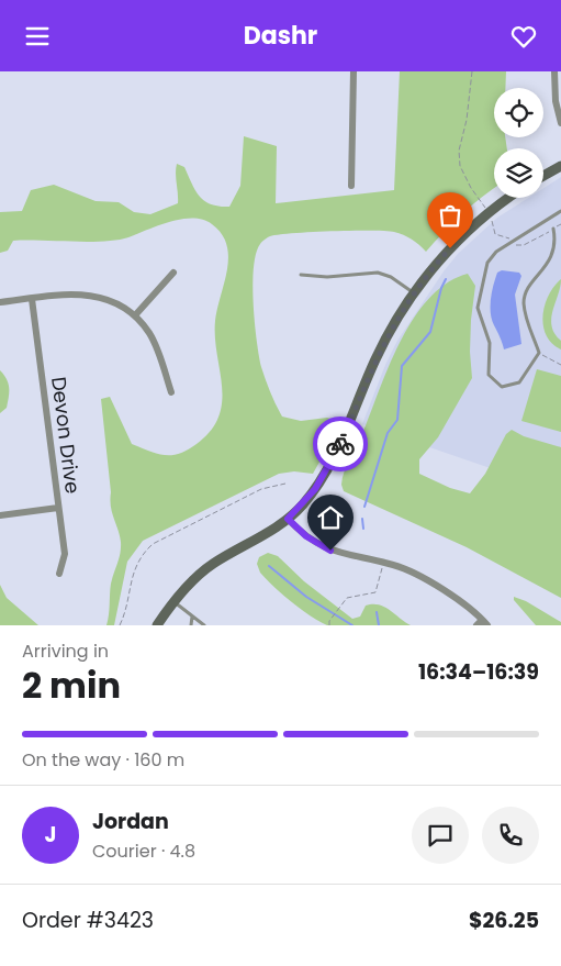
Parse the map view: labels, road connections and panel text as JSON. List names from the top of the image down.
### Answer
{
  "streets": {
    "street": ["Devon Drive"]
  },
  "page": {
    "header": "Dashr",
    "heading": ["2 min", "Arriving in", "16:34–16:39"],
    "panel": [
      "Jordan",
      "Courier · 4.8",
      "Order #3423",
      "$26.25"
    ],
    "bar": "On the way · 160 m",
    "round": "J"
  }
}
